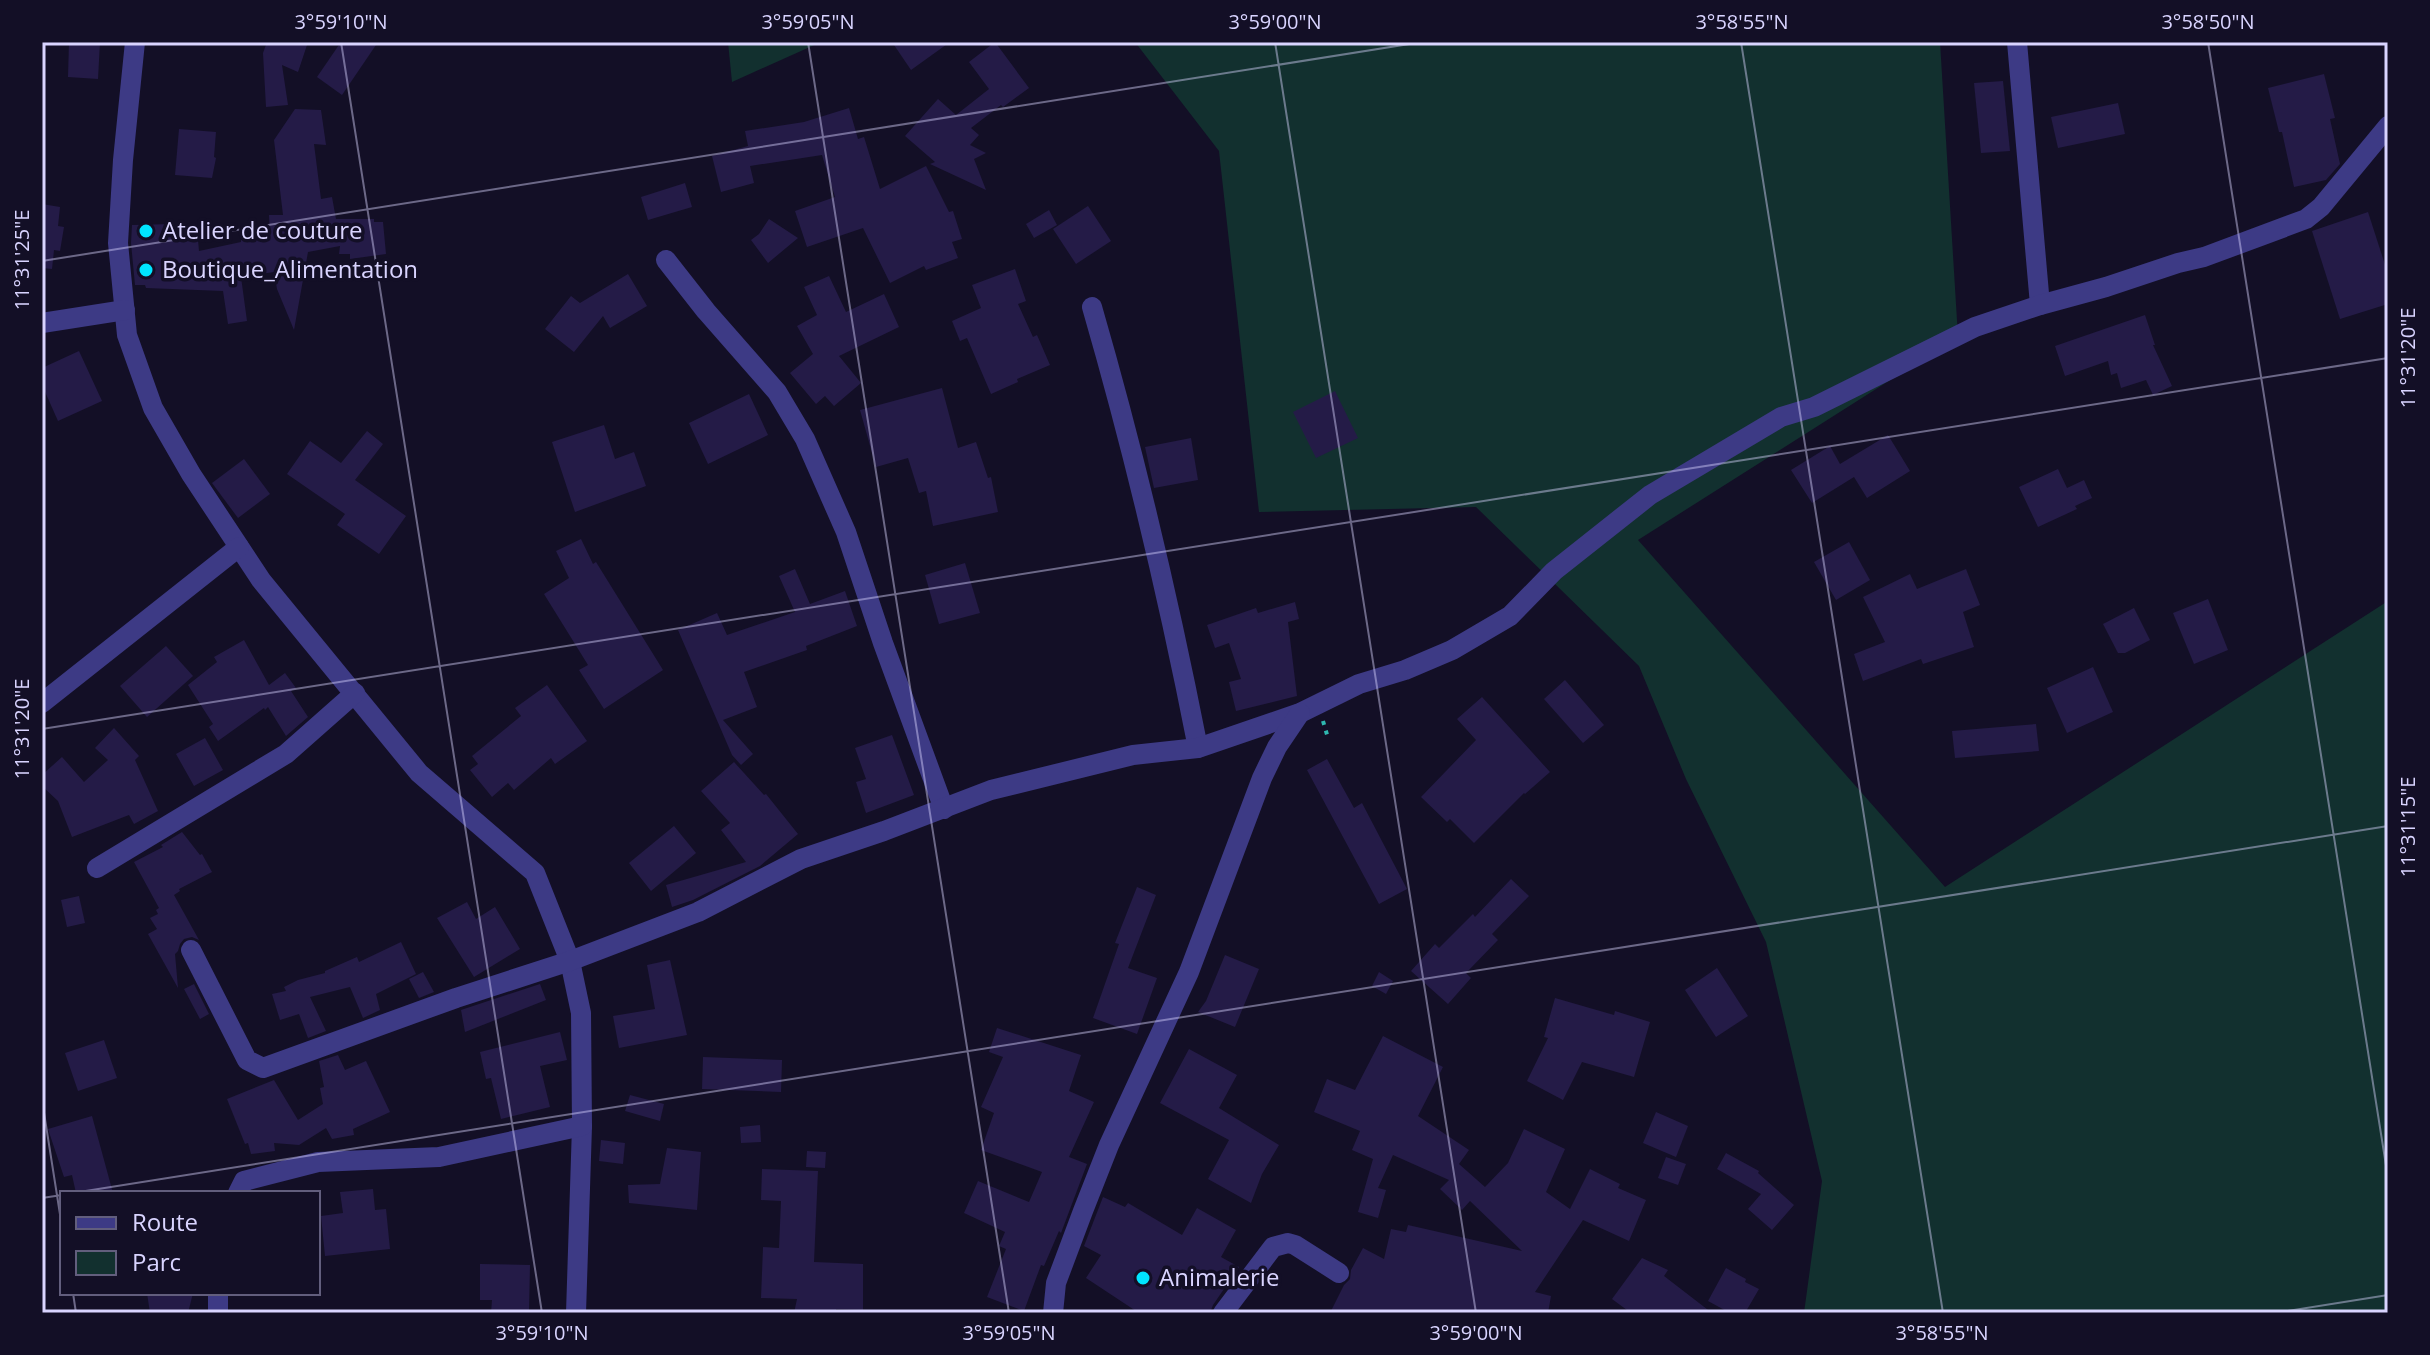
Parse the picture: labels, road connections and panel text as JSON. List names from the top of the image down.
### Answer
{
  "places": ["Atelier de couture", "Boutique_Alimentation", "Animalerie"],
  "legend": ["Route", "Parc"],
  "coordinates": [
    "3°59'10\"N",
    "3°59'05\"N",
    "3°59'00\"N",
    "3°58'55\"N",
    "3°58'50\"N",
    "11°31'25\"E",
    "11°31'20\"E",
    "11°31'15\"E"
  ]
}
